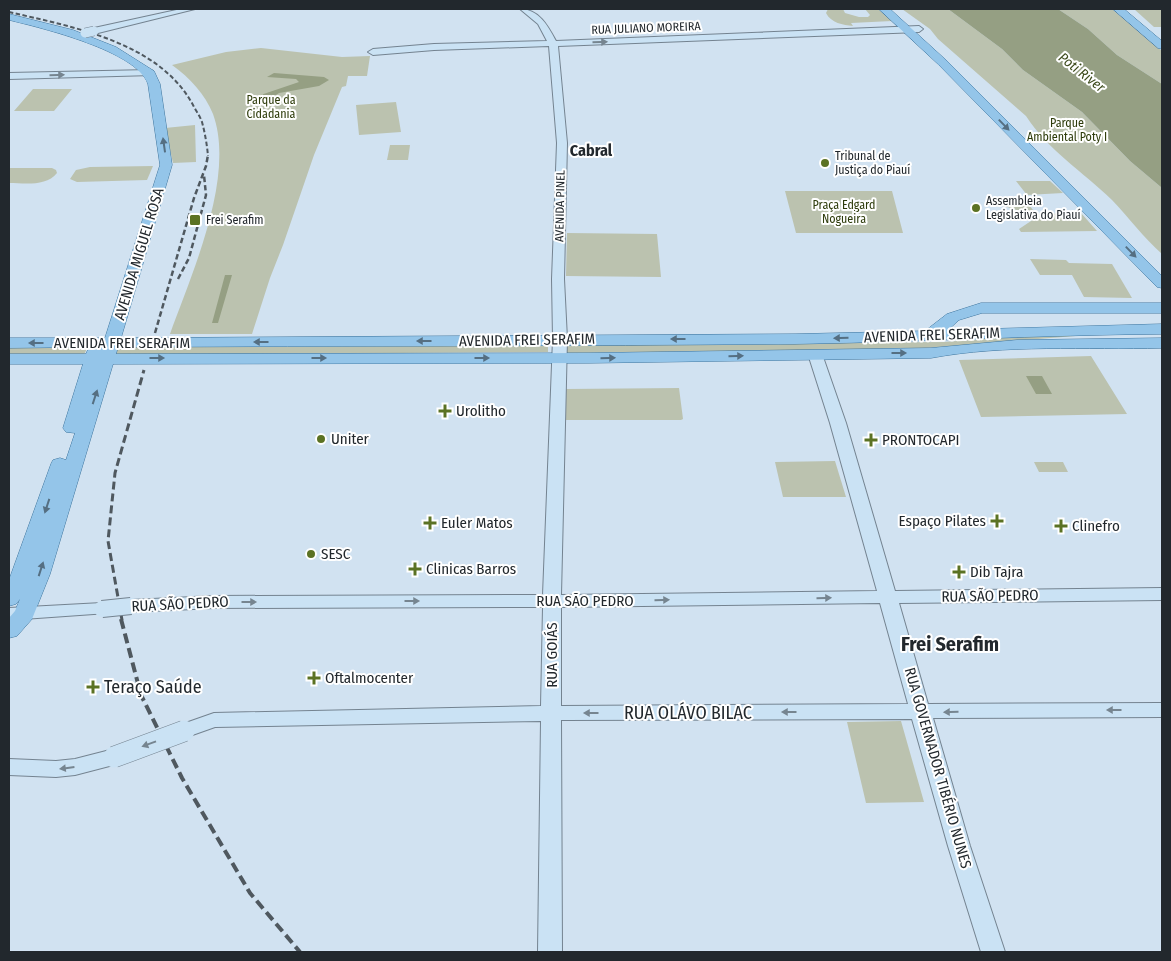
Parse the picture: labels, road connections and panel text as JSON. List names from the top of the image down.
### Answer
{
  "streets": {
    "main road": ["AVENIDA MIGUEL ROSA", "AVENIDA FREI SERAFIM"],
    "street": [
      "RUA JULIANO MOREIRA",
      "AVENIDA PINEL",
      "RUA SÃO PEDRO",
      "RUA GOIÁS",
      "RUA OLÁVO BILAC",
      "RUA GOVERNADOR TIBÉRIO NUNES"
    ]
  },
  "crossings": [
    ["RUA JULIANO MOREIRA", "AVENIDA PINEL"],
    ["AVENIDA PINEL", "AVENIDA FREI SERAFIM"],
    ["AVENIDA PINEL", "RUA GOIÁS"],
    ["AVENIDA MIGUEL ROSA", "AVENIDA FREI SERAFIM"],
    ["AVENIDA MIGUEL ROSA", "RUA SÃO PEDRO"],
    ["AVENIDA FREI SERAFIM", "RUA GOIÁS"],
    ["AVENIDA FREI SERAFIM", "RUA GOVERNADOR TIBÉRIO NUNES"],
    ["RUA SÃO PEDRO", "RUA GOIÁS"],
    ["RUA SÃO PEDRO", "RUA GOVERNADOR TIBÉRIO NUNES"],
    ["RUA GOIÁS", "RUA OLÁVO BILAC"],
    ["RUA OLÁVO BILAC", "RUA GOVERNADOR TIBÉRIO NUNES"]
  ],
  "one_way": ["RUA JULIANO MOREIRA", "RUA SÃO PEDRO", "RUA OLÁVO BILAC"],
  "districts": ["Cabral", "Frei Serafim"],
  "water": ["Poti River"],
  "parks": ["Parque da Cidadania", "Parque Ambiental Poty I", "Praça Edgard Nogueira"],
  "places": {
    "other": [
      "Tribunal de Justiça do Piauí",
      "Assembleia Legislativa do Piauí",
      "Uniter",
      "SESC"
    ],
    "transit": ["Frei Serafim"],
    "health": [
      "Urolitho",
      "PRONTOCAPI",
      "Espaço Pilates",
      "Euler Matos",
      "Clinefro",
      "Clinicas Barros",
      "Dib Tajra",
      "Oftalmocenter",
      "Teraço Saúde"
    ]
  }
}
